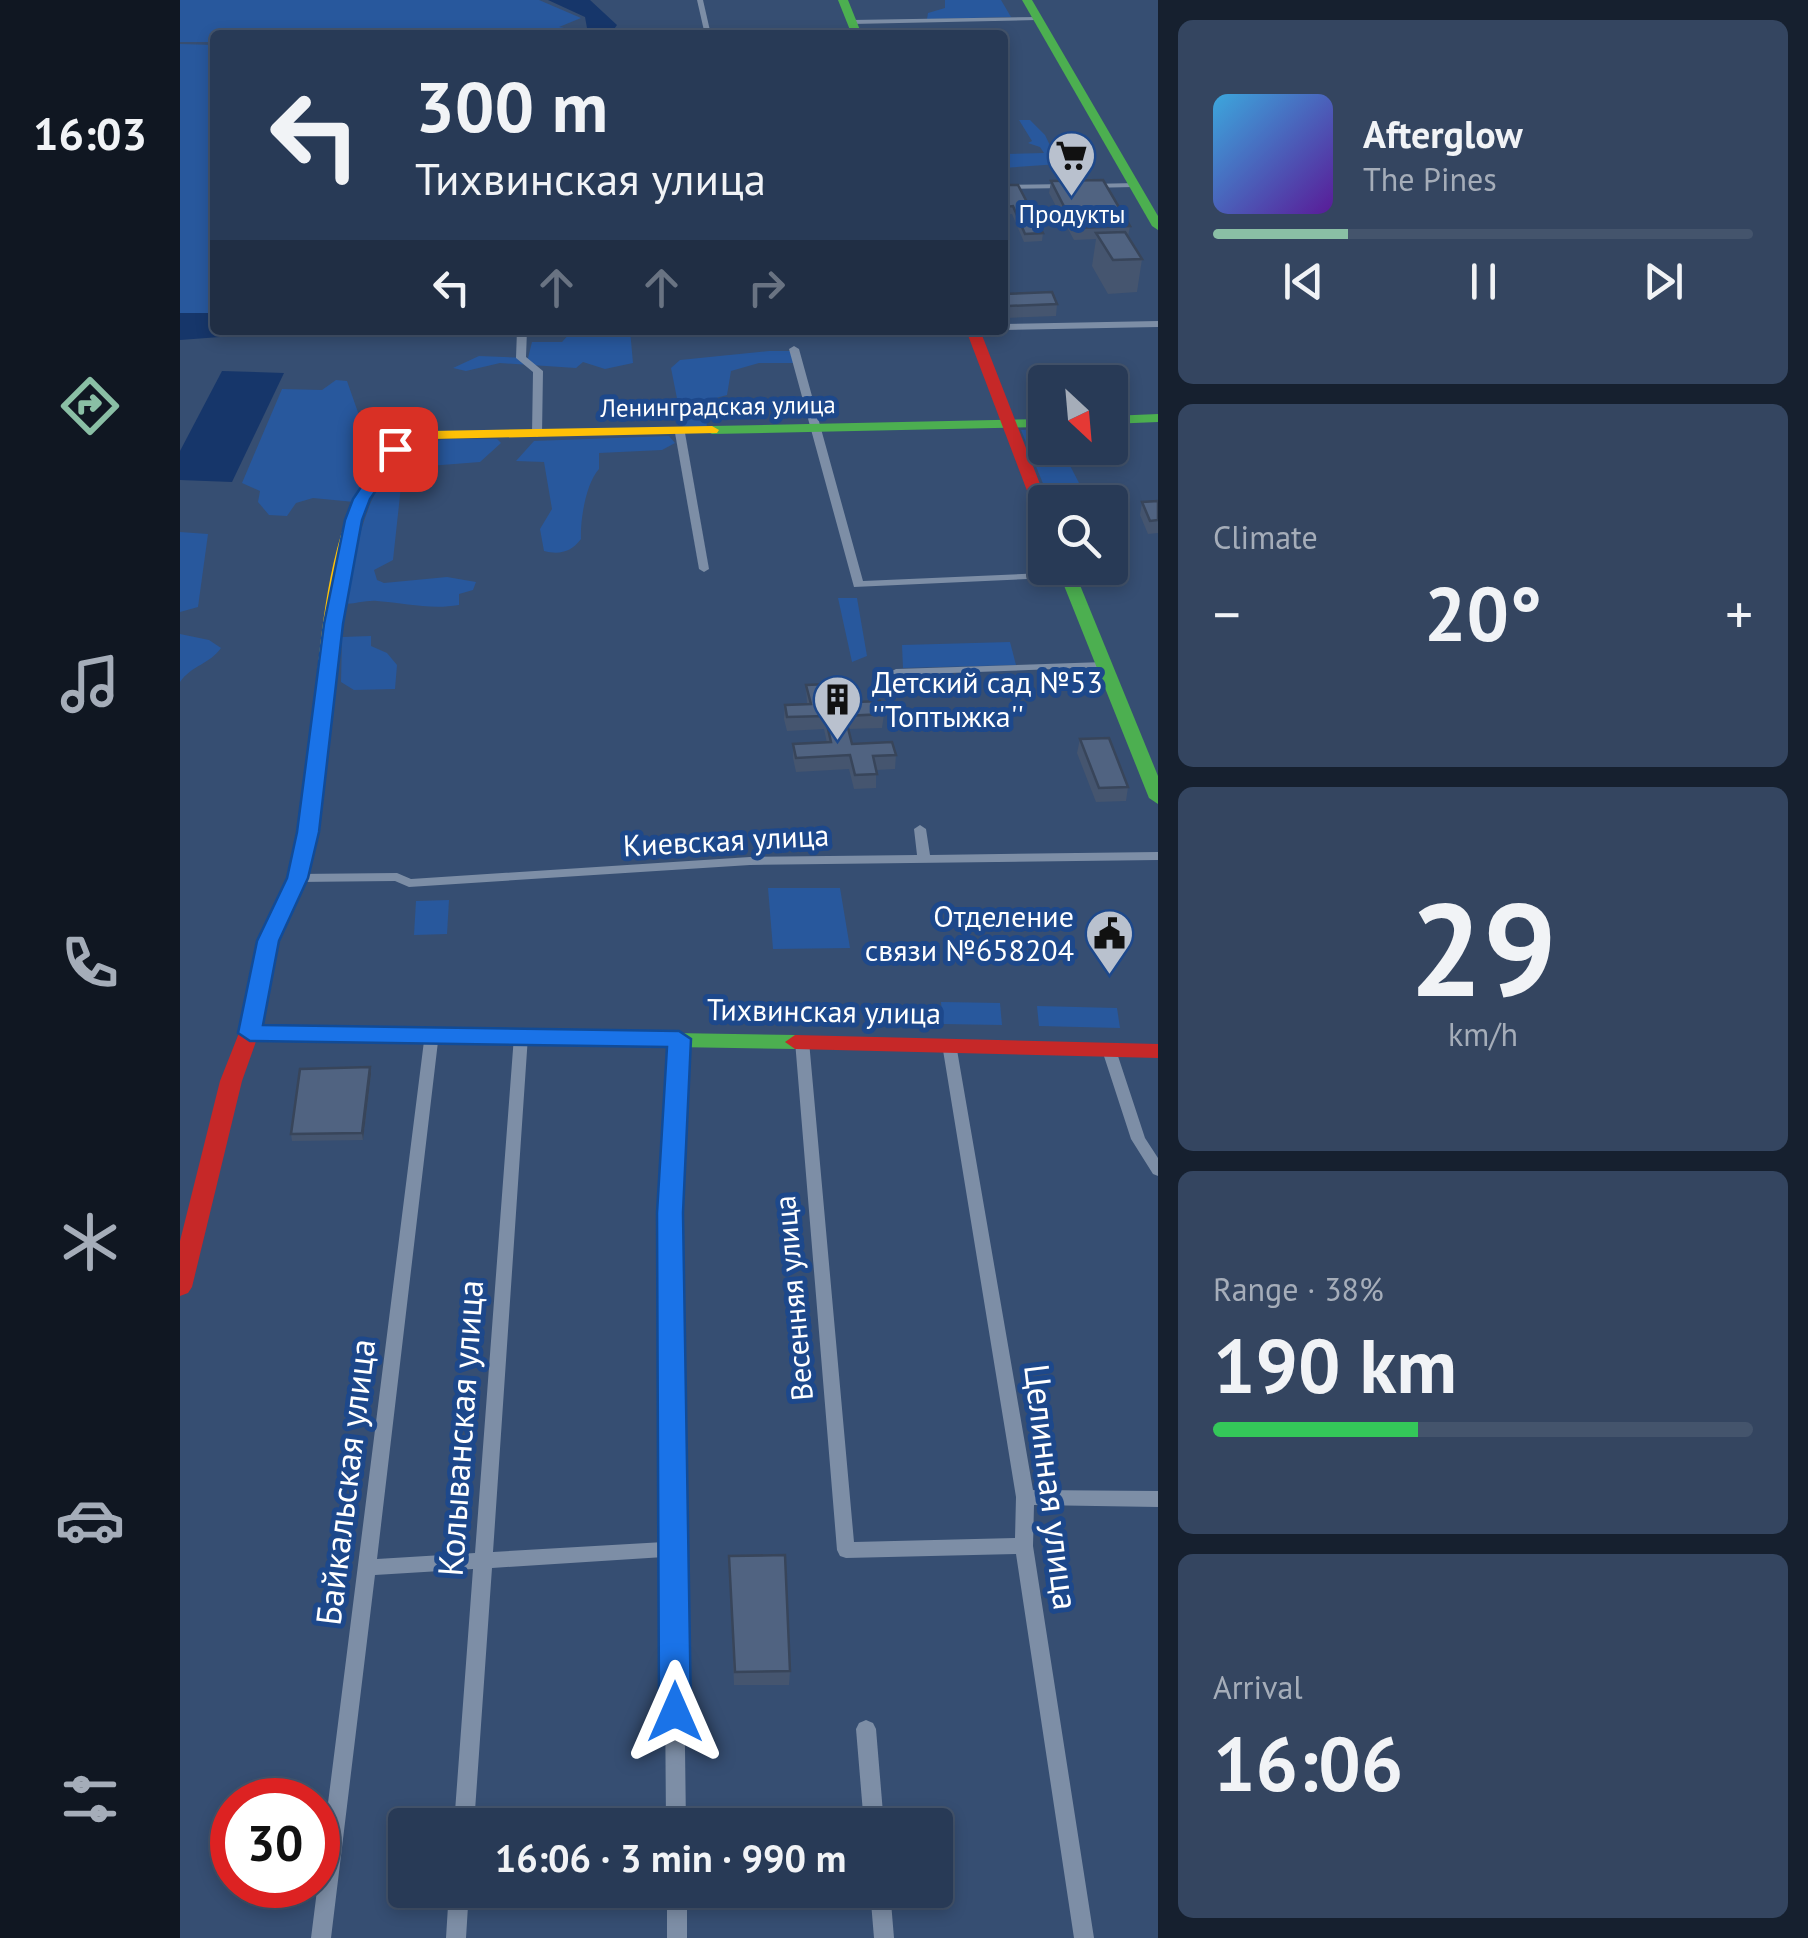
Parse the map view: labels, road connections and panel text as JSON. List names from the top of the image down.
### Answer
{
  "streets": {
    "main road": ["Ленинградская улица", "Тихвинская улица"],
    "street": [
      "Киевская улица",
      "Весенняя улица",
      "Колыванская улица",
      "Байкальская улица",
      "Целинная улица"
    ]
  },
  "crossings": [
    ["Ленинградская улица", "Киевская улица"],
    ["Тихвинская улица", "Весенняя улица"],
    ["Тихвинская улица", "Колыванская улица"],
    ["Тихвинская улица", "Байкальская улица"],
    ["Тихвинская улица", "Целинная улица"],
    ["Весенняя улица", "Целинная улица"]
  ],
  "places": {
    "supermarket": ["Продукты"],
    "building": ["Детский сад №53 ''Топтыжка''"],
    "public building": ["Отделение связи №658204"]
  },
  "north": "bottom right",
  "page": {
    "tabs": "16:03",
    "turn": ["300 m", "Тихвинская улица"],
    "song": ["Afterglow", "The Pines"],
    "tile": [
      "Climate",
      ["29", "km/h"],
      ["Range · 38%", "190 km"],
      ["Arrival", "16:06"]
    ],
    "heat": ["−", "20°", "+"],
    "limit": "30",
    "trip": "16:06 · 3 min · 990 m"
  }
}
